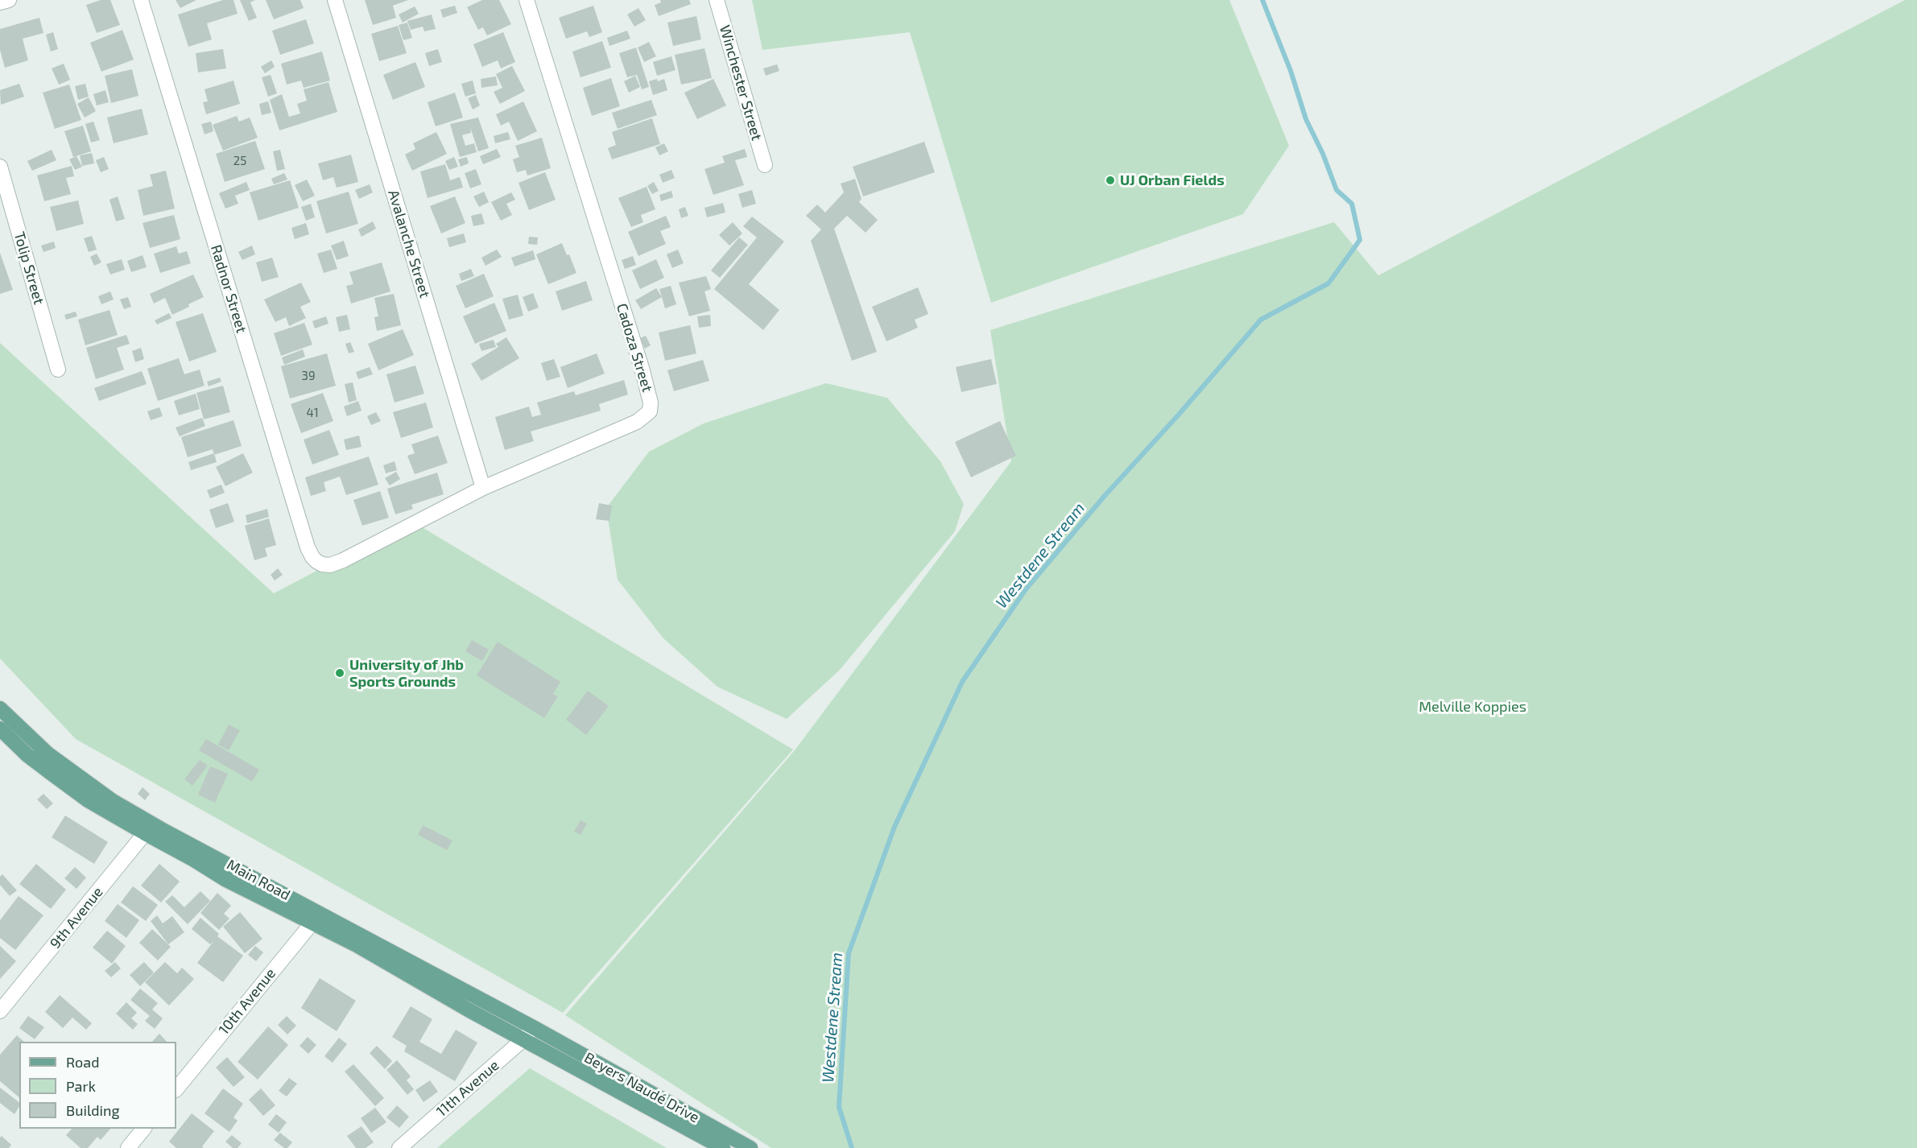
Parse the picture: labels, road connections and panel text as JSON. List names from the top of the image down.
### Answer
{
  "streets": {
    "main road": ["Main Road", "Beyers Naudé Drive"],
    "street": [
      "Winchester Street",
      "Avalanche Street",
      "Tolip Street",
      "Radnor Street",
      "Cadoza Street",
      "9th Avenue",
      "10th Avenue",
      "11th Avenue"
    ]
  },
  "crossings": [
    ["Avalanche Street", "Cadoza Street"],
    ["Radnor Street", "Cadoza Street"],
    ["Main Road", "9th Avenue"],
    ["Main Road", "10th Avenue"],
    ["Main Road", "Beyers Naudé Drive"],
    ["Main Road", "11th Avenue"],
    ["Beyers Naudé Drive", "11th Avenue"]
  ],
  "water": ["Westdene Stream"],
  "parks": ["Melville Koppies"],
  "places": ["UJ Orban Fields", "University of Jhb Sports Grounds"],
  "house_numbers": ["25", "39", "41"],
  "legend": ["Road", "Park", "Building"]
}
